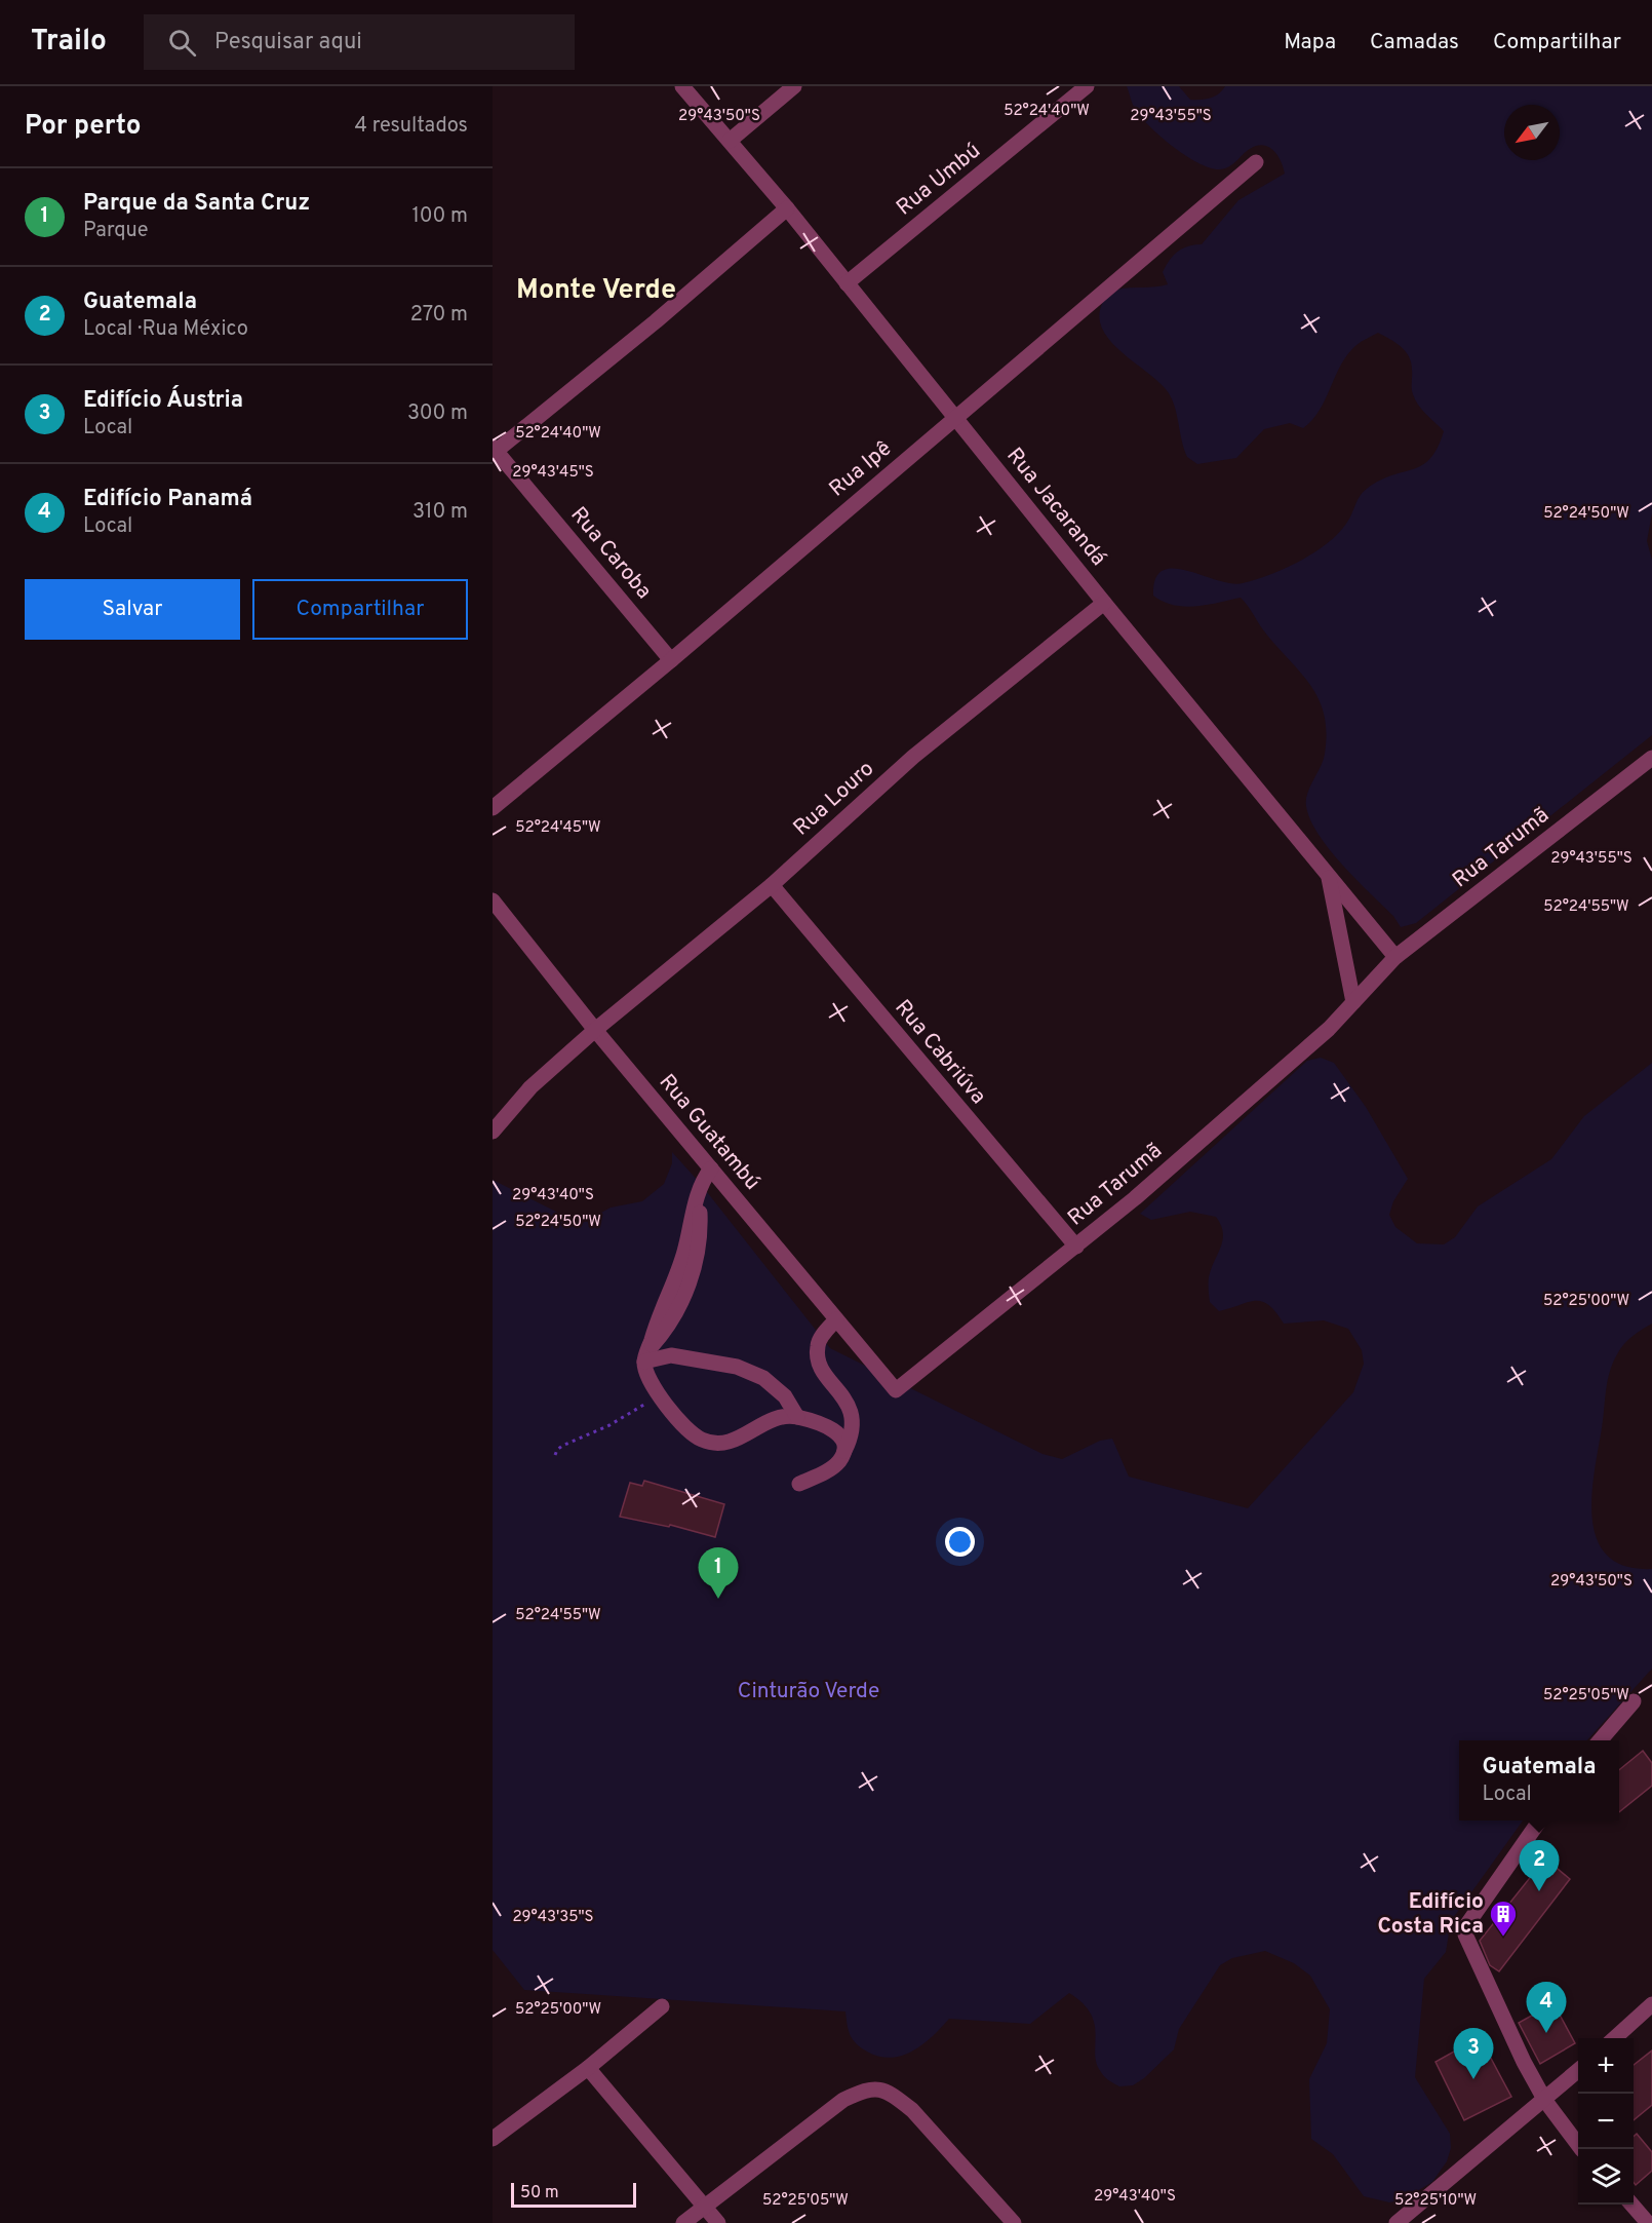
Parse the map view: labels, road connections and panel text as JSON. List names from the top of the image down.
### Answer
{
  "streets": {
    "street": [
      "Rua Umbú",
      "Rua Ipê",
      "Rua Jacarandá",
      "Rua Caroba",
      "Rua Louro",
      "Rua Tarumã",
      "Rua Cabriúva",
      "Rua Guatambú"
    ]
  },
  "crossings": [
    ["Rua Umbú", "Rua Jacarandá"],
    ["Rua Ipê", "Rua Jacarandá"],
    ["Rua Ipê", "Rua Caroba"],
    ["Rua Jacarandá", "Rua Louro"],
    ["Rua Jacarandá", "Rua Tarumã"],
    ["Rua Louro", "Rua Cabriúva"],
    ["Rua Louro", "Rua Guatambú"],
    ["Rua Tarumã", "Rua Cabriúva"],
    ["Rua Tarumã", "Rua Guatambú"]
  ],
  "districts": ["Monte Verde"],
  "parks": ["Cinturão Verde"],
  "places": {
    "building": ["Edifício Costa Rica"]
  },
  "scale_bar": "50 m",
  "north": "bottom left",
  "page": {
    "header": "Trailo",
    "search": "Pesquisar aqui",
    "nav": ["Mapa", "Camadas", "Compartilhar"],
    "heading": ["Por perto", "4 resultados"],
    "list": [
      {
        "mark": "1",
        "name": "Parque da Santa Cruz",
        "note": "Parque",
        "value": "100 m"
      },
      {
        "mark": "2",
        "name": "Guatemala",
        "note": "Local · Rua México",
        "value": "270 m"
      },
      {
        "mark": "3",
        "name": "Edifício Áustria",
        "note": "Local",
        "value": "300 m"
      },
      {
        "mark": "4",
        "name": "Edifício Panamá",
        "note": "Local",
        "value": "310 m"
      }
    ],
    "buttons": ["Salvar", "Compartilhar"],
    "pins": [
      "1",
      "2",
      "4",
      "3"
    ],
    "popup": ["Guatemala", "Local"],
    "map_buttons": ["+", "−"],
    "scale": "50 m"
  },
  "coordinates": [
    "52°24'40\"W",
    "29°43'50\"S",
    "29°43'55\"S",
    "29°43'45\"S",
    "52°24'50\"W",
    "52°24'45\"W",
    "52°24'55\"W",
    "29°43'40\"S",
    "52°25'00\"W",
    "52°25'05\"W",
    "29°43'35\"S",
    "52°25'10\"W"
  ]
}
